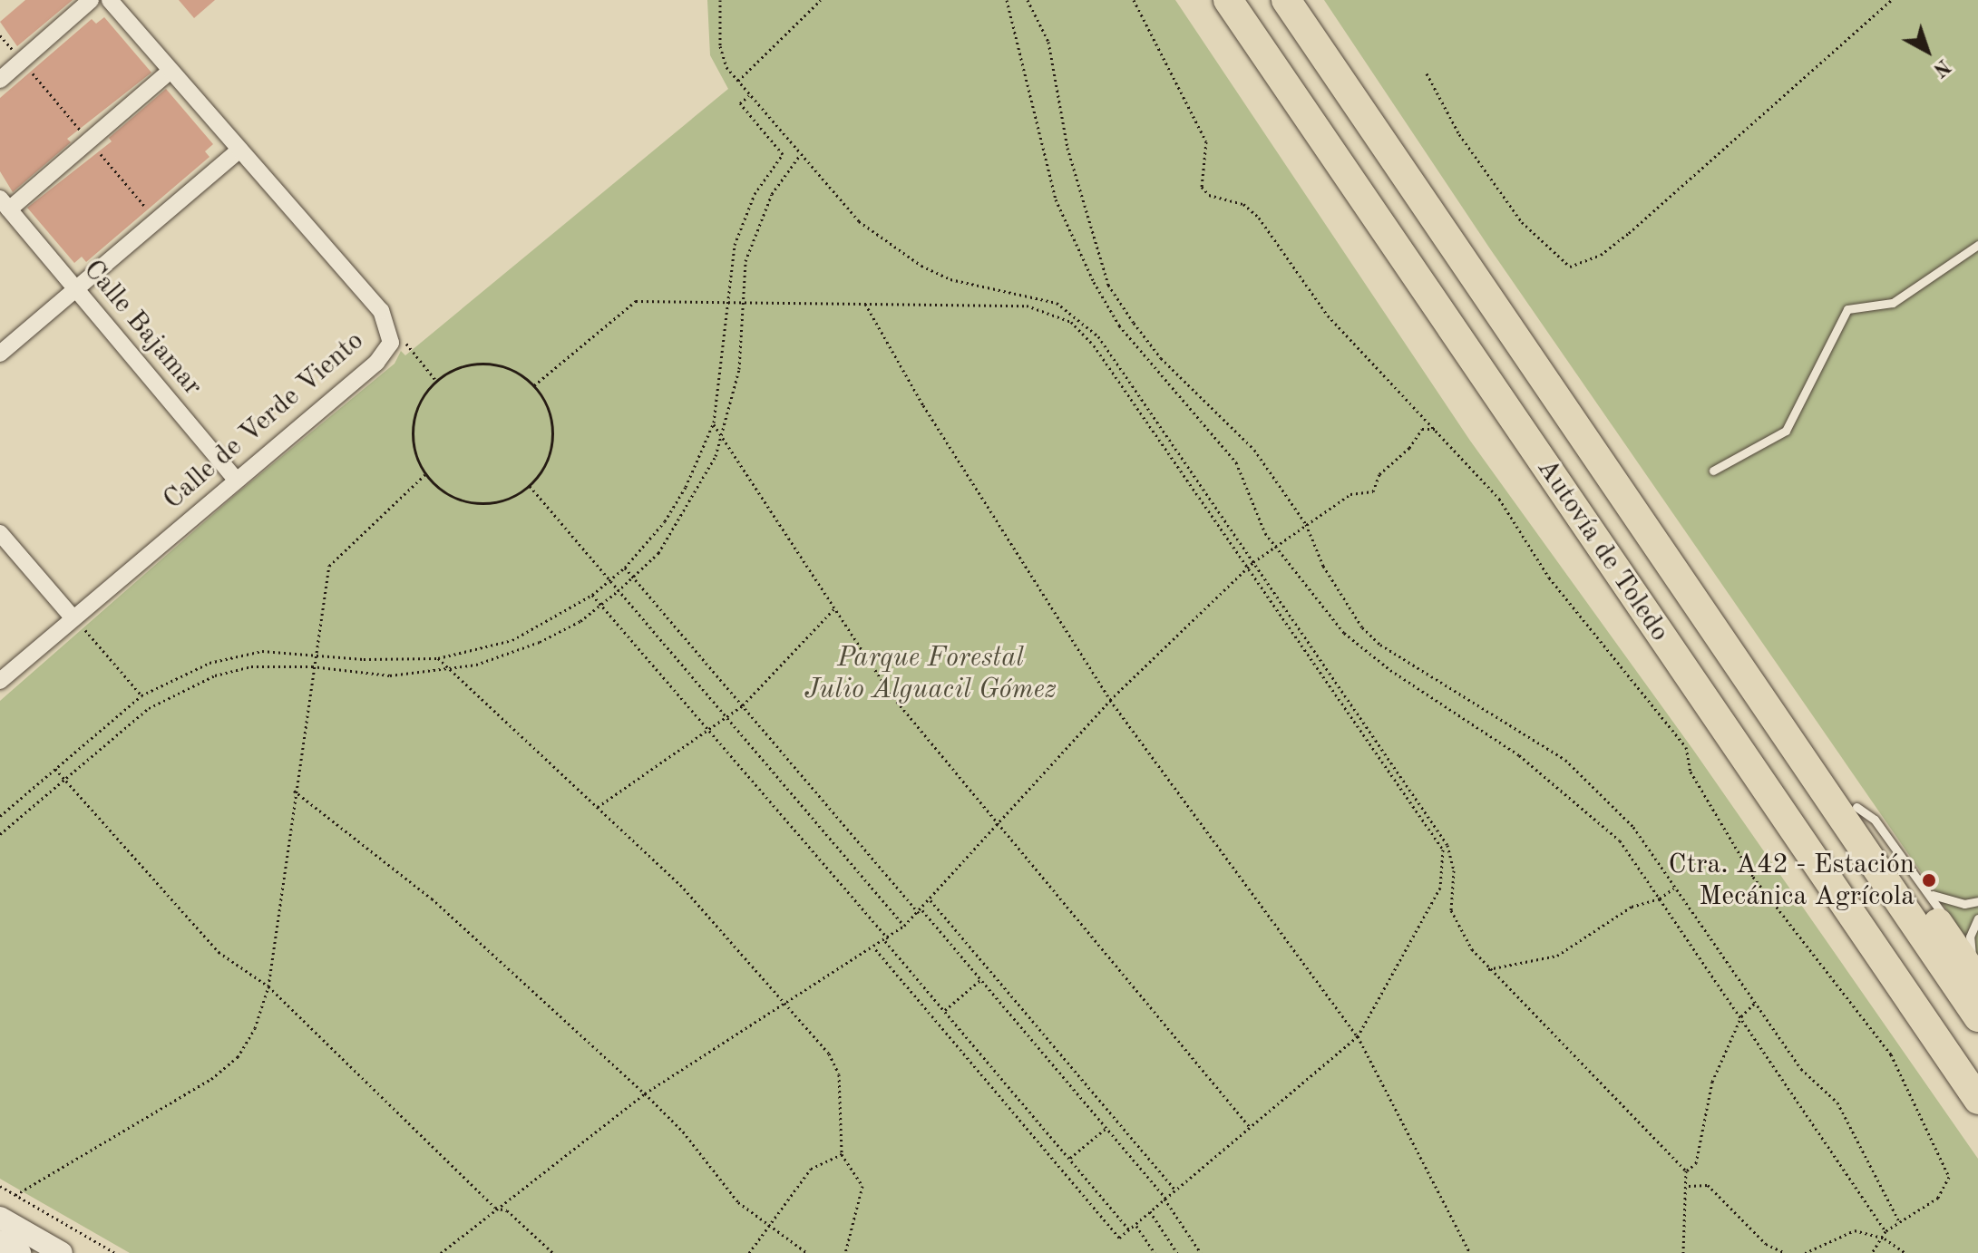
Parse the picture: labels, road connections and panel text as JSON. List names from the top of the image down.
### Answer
{
  "streets": {
    "highway": ["Autovía de Toledo"],
    "street": ["Calle Bajamar", "Calle de Verde Viento"]
  },
  "crossings": [
    ["Calle Bajamar", "Calle de Verde Viento"]
  ],
  "parks": ["Parque Forestal Julio Alguacil Gómez"],
  "places": ["Ctra. A42 - Estación Mecánica Agrícola"],
  "north": "bottom right"
}
